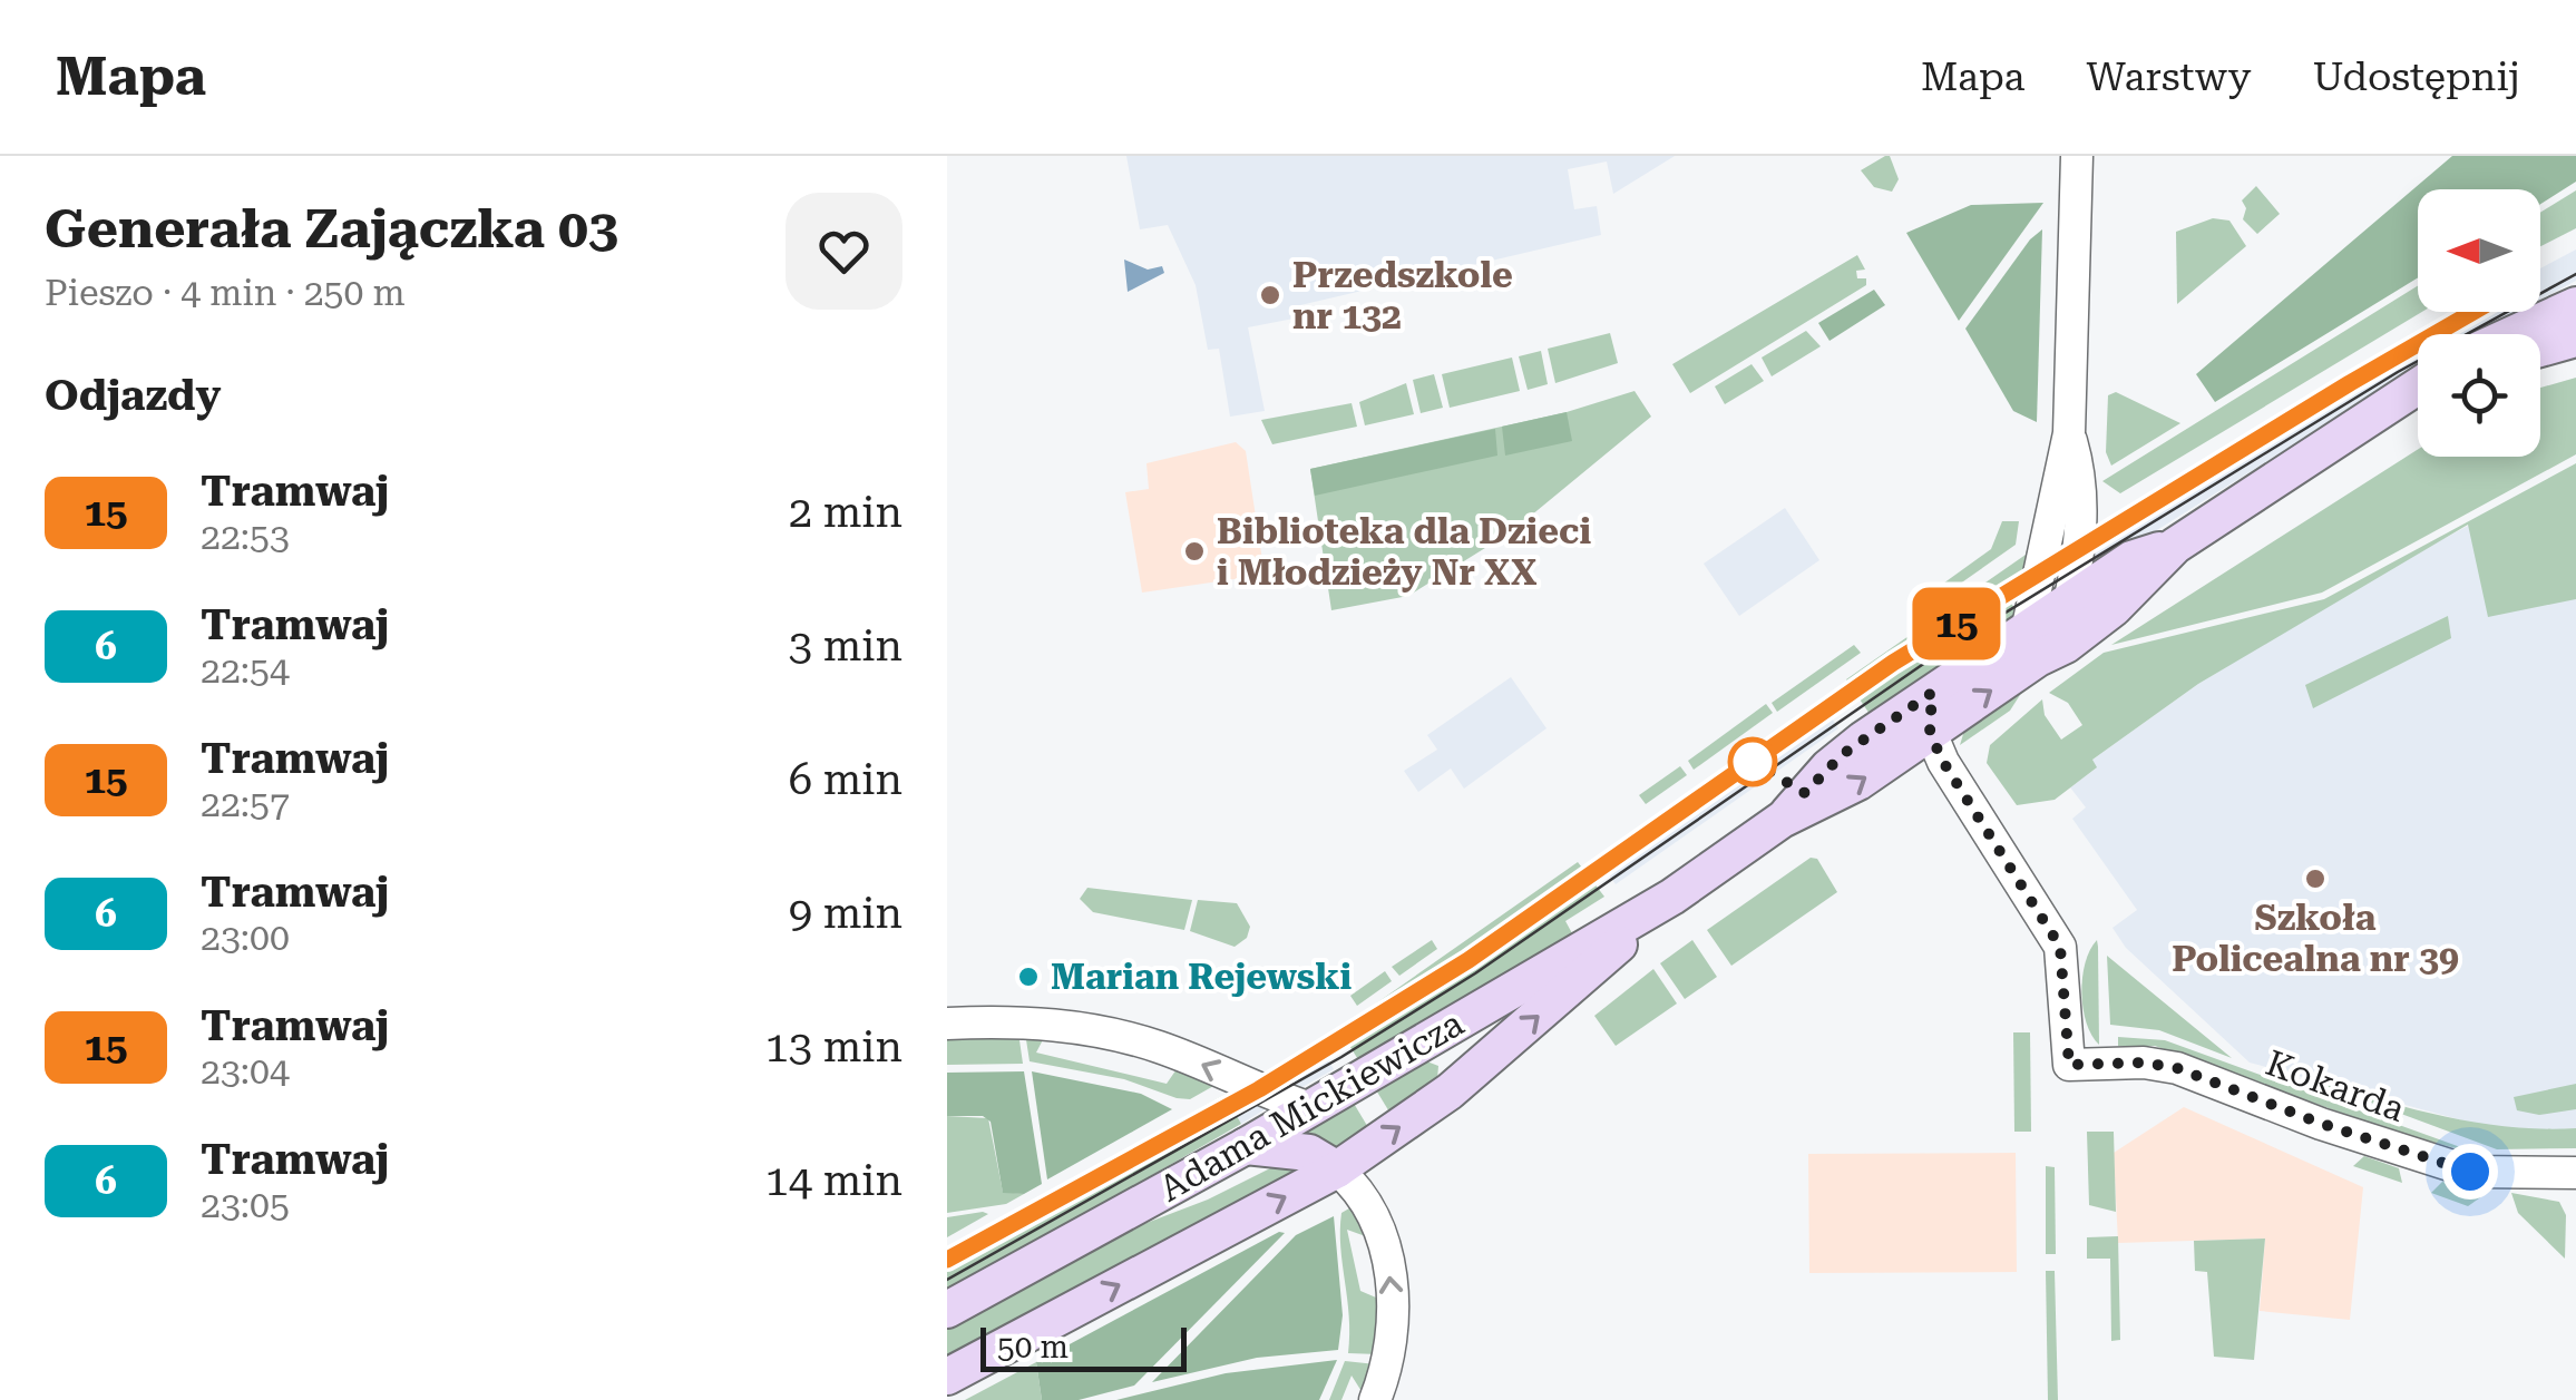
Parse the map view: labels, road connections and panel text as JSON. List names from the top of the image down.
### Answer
{
  "streets": {
    "main road": ["Adama Mickiewicza"],
    "street": ["Kokarda"]
  },
  "crossings": [
    ["Kokarda", "Adama Mickiewicza"]
  ],
  "places": [
    "Przedszkole nr 132",
    "Biblioteka dla Dzieci i Młodzieży Nr XX",
    "Szkoła Policealna nr 39",
    "Marian Rejewski"
  ],
  "lines": ["tram line 15"],
  "scale_bar": "50 m",
  "north": "left",
  "page": {
    "header": "Mapa",
    "nav": ["Mapa", "Warstwy", "Udostępnij"],
    "heading": [
      ["Generała Zajączka 03", "Pieszo · 4 min · 250 m"],
      "Odjazdy"
    ],
    "on_map": "15",
    "list": [
      {
        "mark": "15",
        "name": "Tramwaj",
        "note": "22:53",
        "value": "2 min"
      },
      {
        "mark": "6",
        "name": "Tramwaj",
        "note": "22:54",
        "value": "3 min"
      },
      {
        "mark": "15",
        "name": "Tramwaj",
        "note": "22:57",
        "value": "6 min"
      },
      {
        "mark": "6",
        "name": "Tramwaj",
        "note": "23:00",
        "value": "9 min"
      },
      {
        "mark": "15",
        "name": "Tramwaj",
        "note": "23:04",
        "value": "13 min"
      },
      {
        "mark": "6",
        "name": "Tramwaj",
        "note": "23:05",
        "value": "14 min"
      }
    ],
    "scale": "50 m"
  }
}
